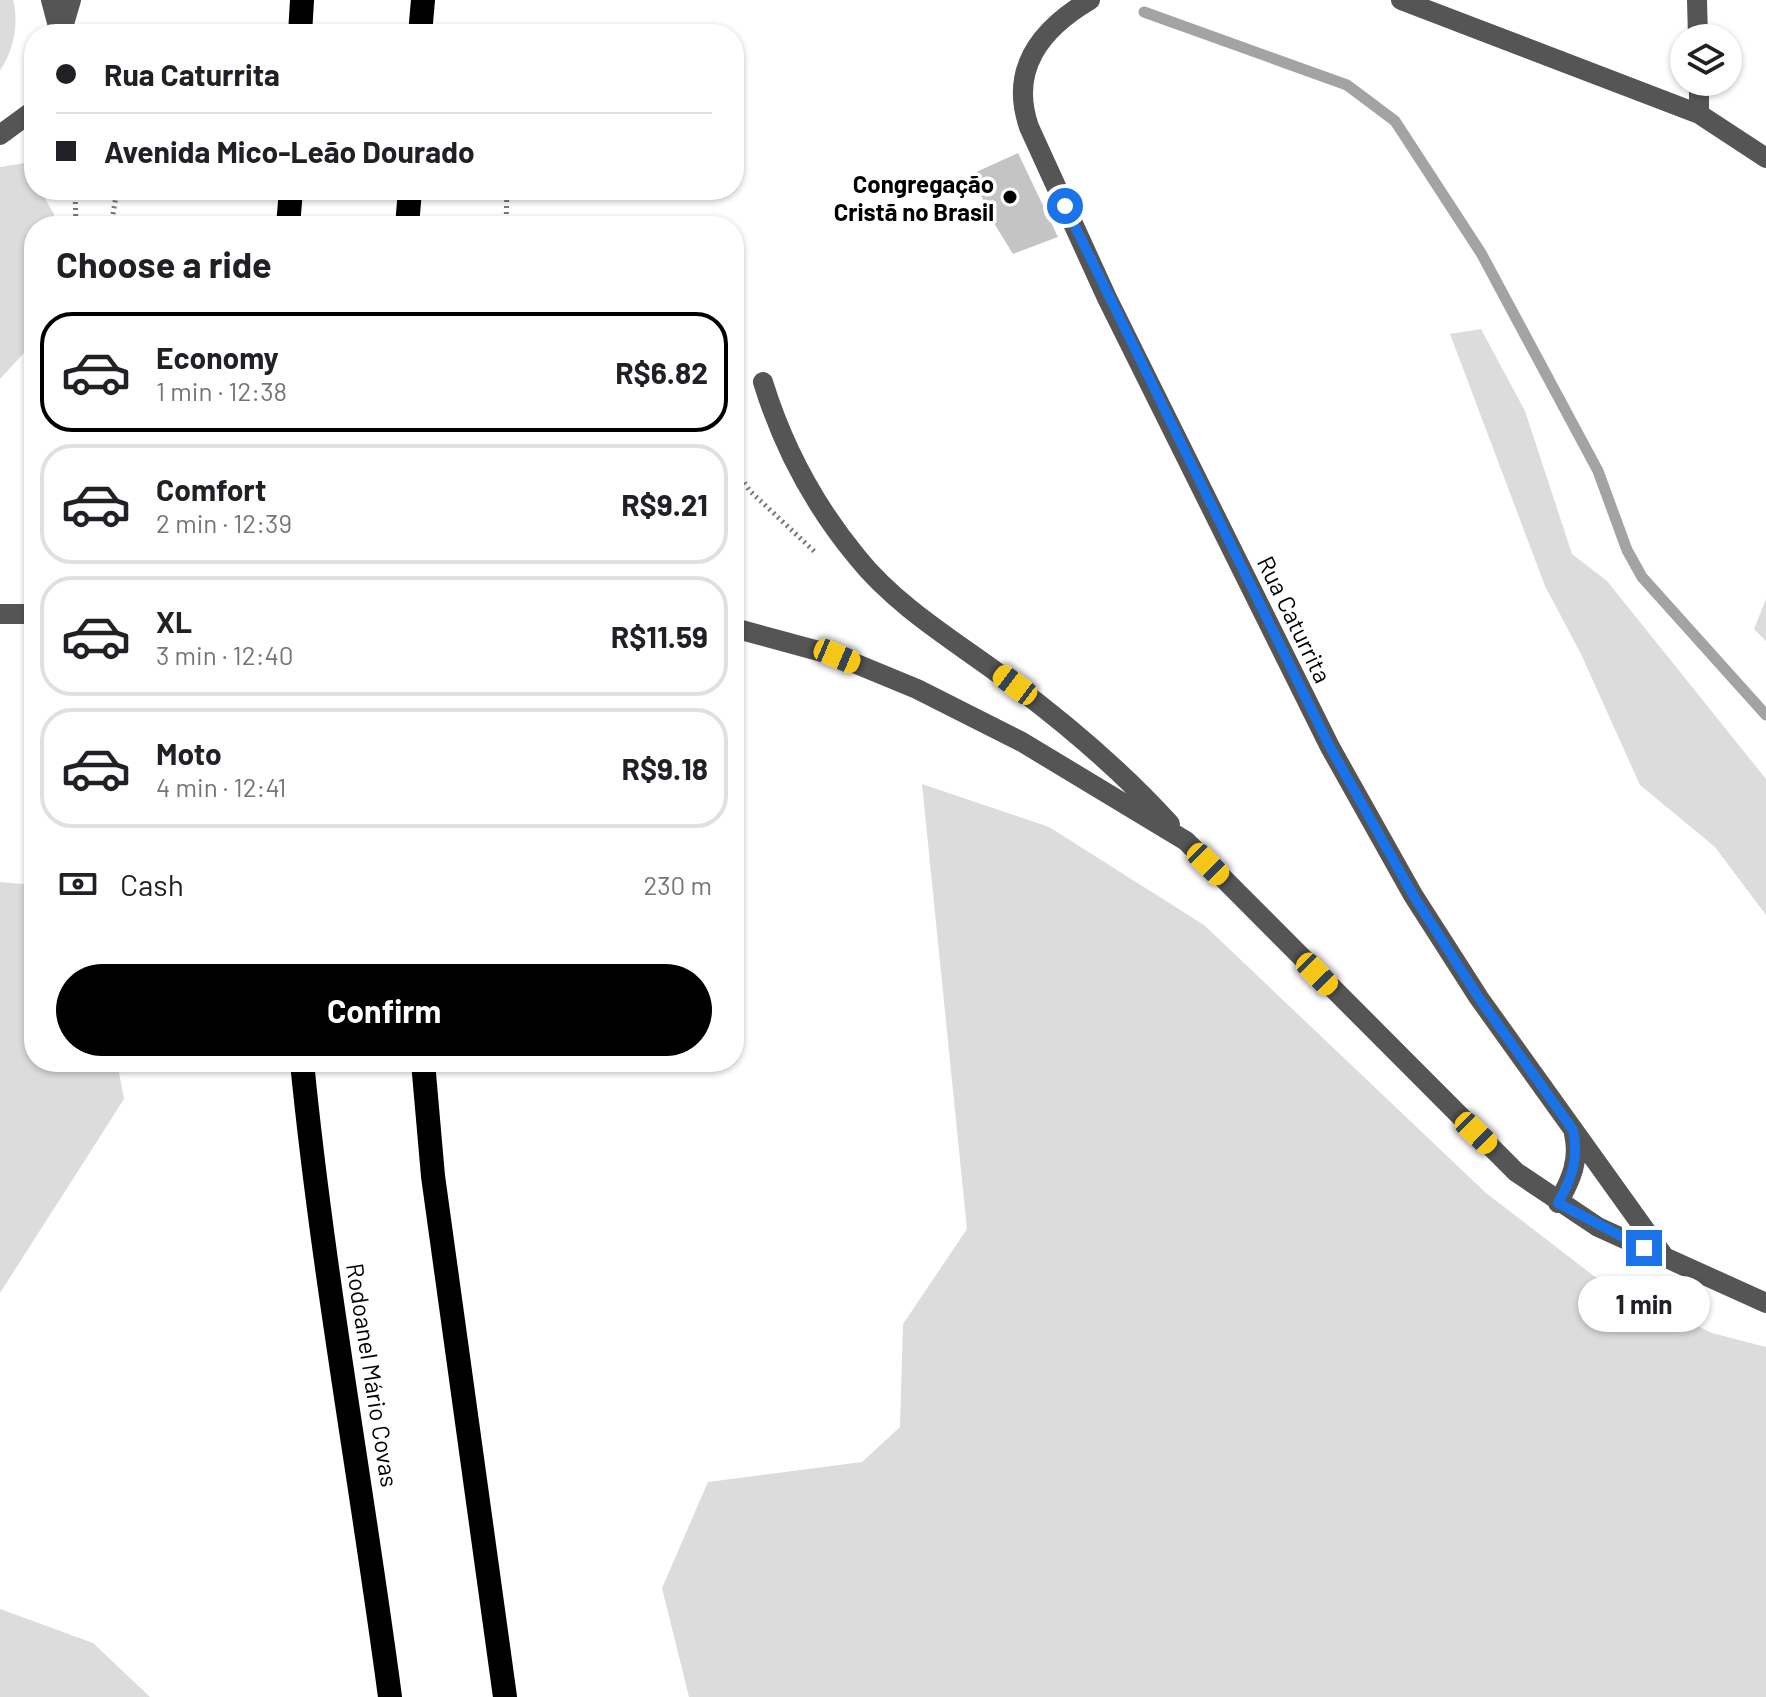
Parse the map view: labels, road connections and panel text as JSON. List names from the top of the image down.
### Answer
{
  "streets": {
    "highway": ["Rodoanel Mário Covas"],
    "street": ["Rua Caturrita"]
  },
  "places": ["Congregação Cristã no Brasil"],
  "page": {
    "banner": ["Rua Caturrita", "Avenida Mico-Leão Dourado"],
    "heading": "Choose a ride",
    "list": [
      {
        "name": "Economy",
        "note": "1 min · 12:38",
        "value": "R$6.82"
      },
      {
        "name": "Comfort",
        "note": "2 min · 12:39",
        "value": "R$9.21"
      },
      {
        "name": "XL",
        "note": "3 min · 12:40",
        "value": "R$11.59"
      },
      {
        "name": "Moto",
        "note": "4 min · 12:41",
        "value": "R$9.18"
      }
    ],
    "pay": ["Cash", "230 m"],
    "buttons": "Confirm",
    "bubble": "1 min"
  }
}
